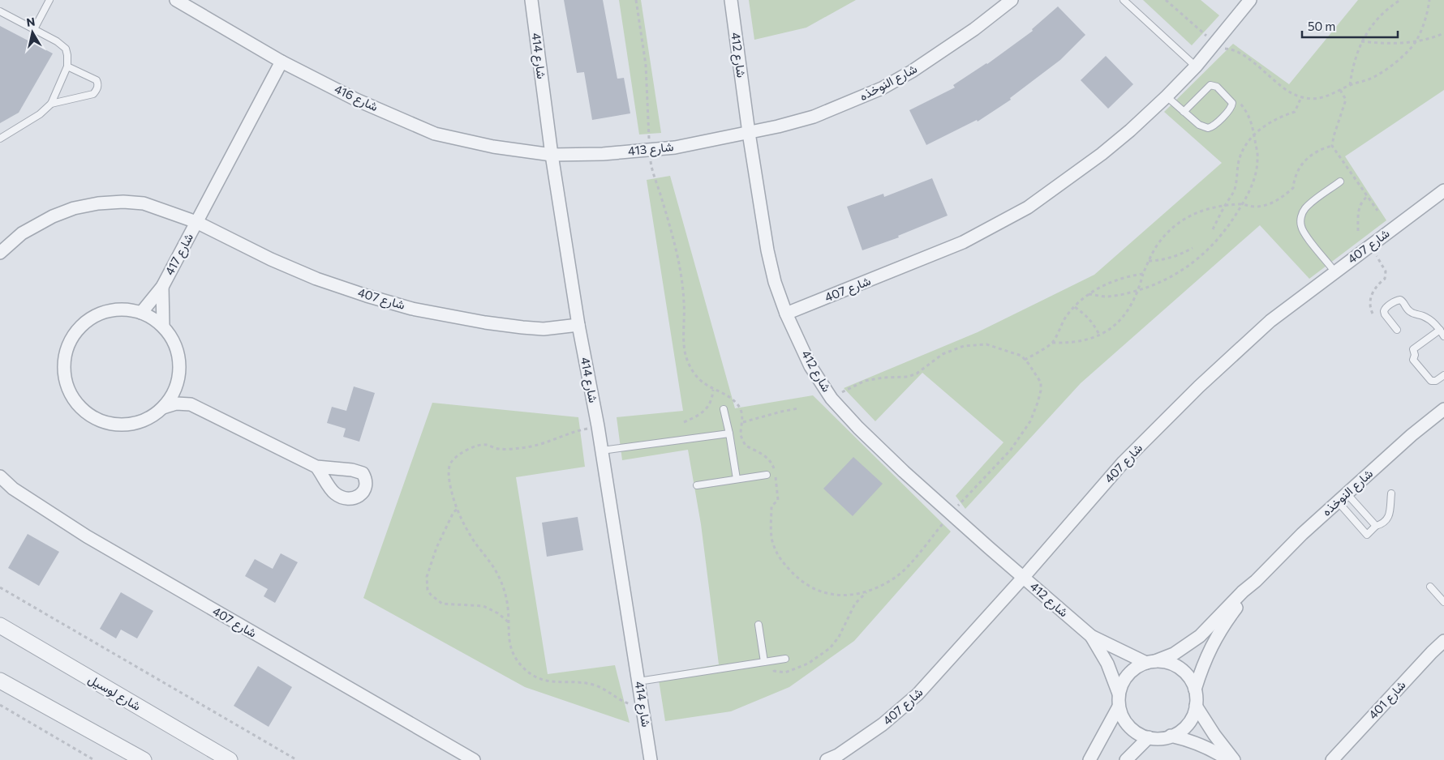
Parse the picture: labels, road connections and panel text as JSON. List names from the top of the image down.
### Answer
{
  "streets": {
    "street": [
      "شارع 412",
      "شارع 414",
      "شارع النوخذه",
      "شارع 416",
      "شارع 413",
      "شارع 407",
      "شارع 417",
      "شارع لوسيل",
      "شارع 401"
    ]
  },
  "crossings": [
    ["شارع 412", "شارع النوخذه"],
    ["شارع 412", "شارع 413"],
    ["شارع 412", "شارع 407"],
    ["شارع 414", "شارع 416"],
    ["شارع 414", "شارع 413"],
    ["شارع 414", "شارع 407"],
    ["شارع النوخذه", "شارع 413"],
    ["شارع 416", "شارع 413"],
    ["شارع 407", "شارع 417"]
  ],
  "scale_bar": "50 m",
  "north": "top"
}
